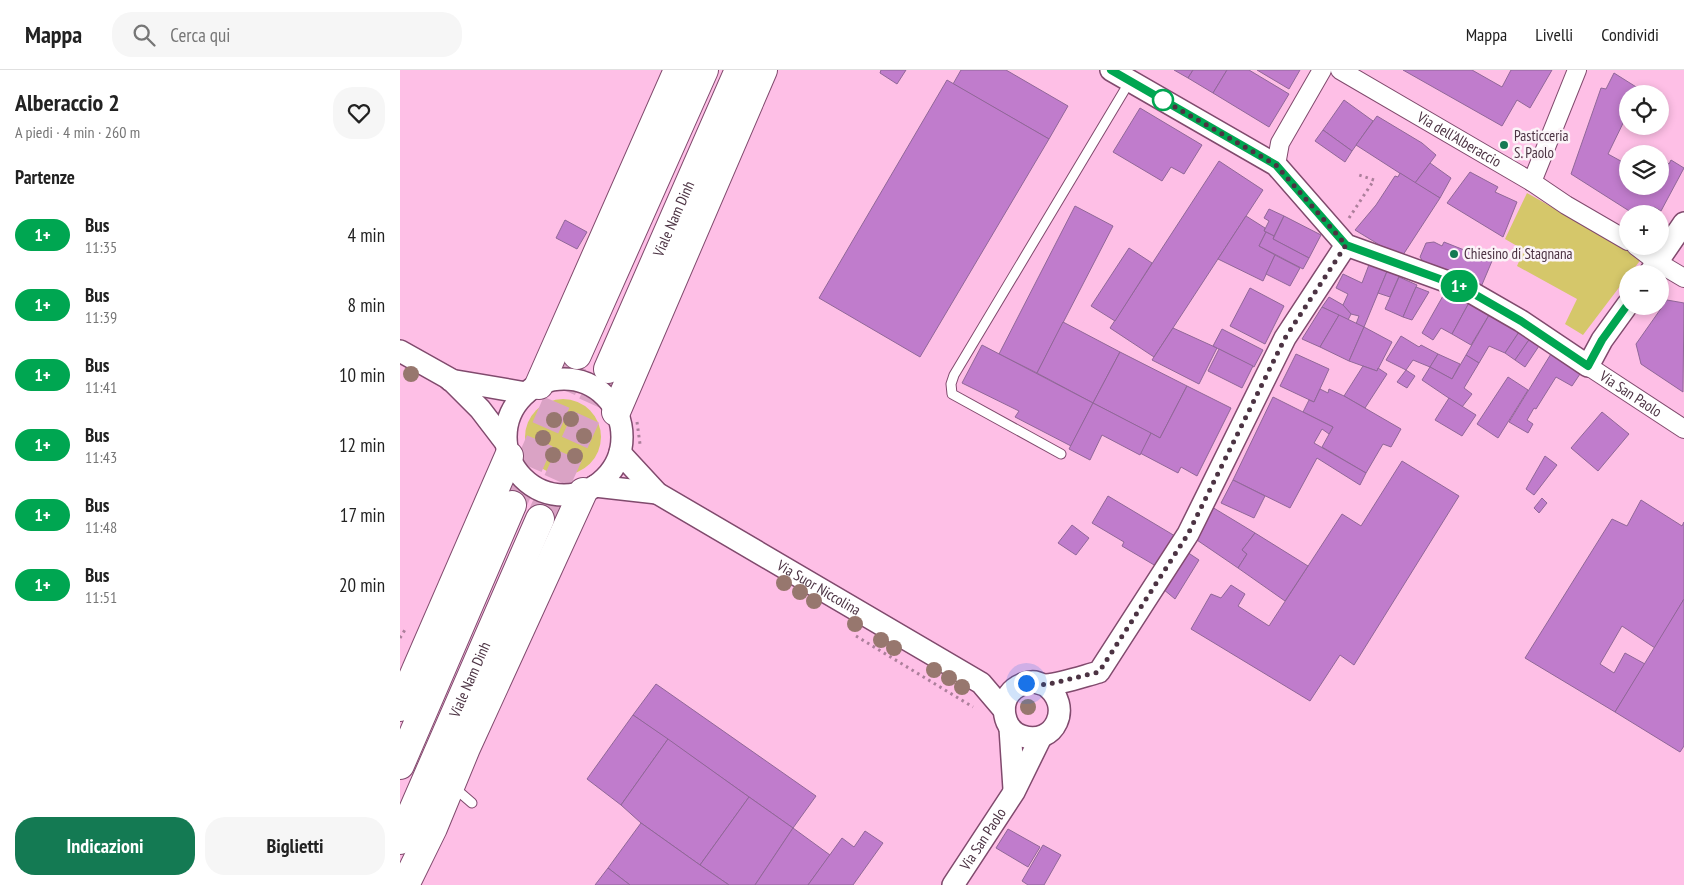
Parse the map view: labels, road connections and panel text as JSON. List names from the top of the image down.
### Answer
{
  "streets": {
    "main road": ["Viale Nam Dinh"],
    "street": ["Via dell'Alberaccio", "Via San Paolo", "Via Suor Niccolina"]
  },
  "crossings": [
    ["Via San Paolo", "Via Suor Niccolina"]
  ],
  "places": ["Pasticceria S. Paolo", "Chiesino di Stagnana"],
  "lines": ["bus line 1+"],
  "page": {
    "header": "Mappa",
    "search": "Cerca qui",
    "nav": ["Mappa", "Livelli", "Condividi"],
    "heading": [
      ["Alberaccio 2", "A piedi · 4 min · 260 m"],
      "Partenze"
    ],
    "on_map": "1+",
    "map_buttons": ["+", "−"],
    "list": [
      {
        "mark": "1+",
        "name": "Bus",
        "note": "11:35",
        "value": "4 min"
      },
      {
        "mark": "1+",
        "name": "Bus",
        "note": "11:39",
        "value": "8 min"
      },
      {
        "mark": "1+",
        "name": "Bus",
        "note": "11:41",
        "value": "10 min"
      },
      {
        "mark": "1+",
        "name": "Bus",
        "note": "11:43",
        "value": "12 min"
      },
      {
        "mark": "1+",
        "name": "Bus",
        "note": "11:48",
        "value": "17 min"
      },
      {
        "mark": "1+",
        "name": "Bus",
        "note": "11:51",
        "value": "20 min"
      }
    ],
    "buttons": ["Indicazioni", "Biglietti"]
  }
}
